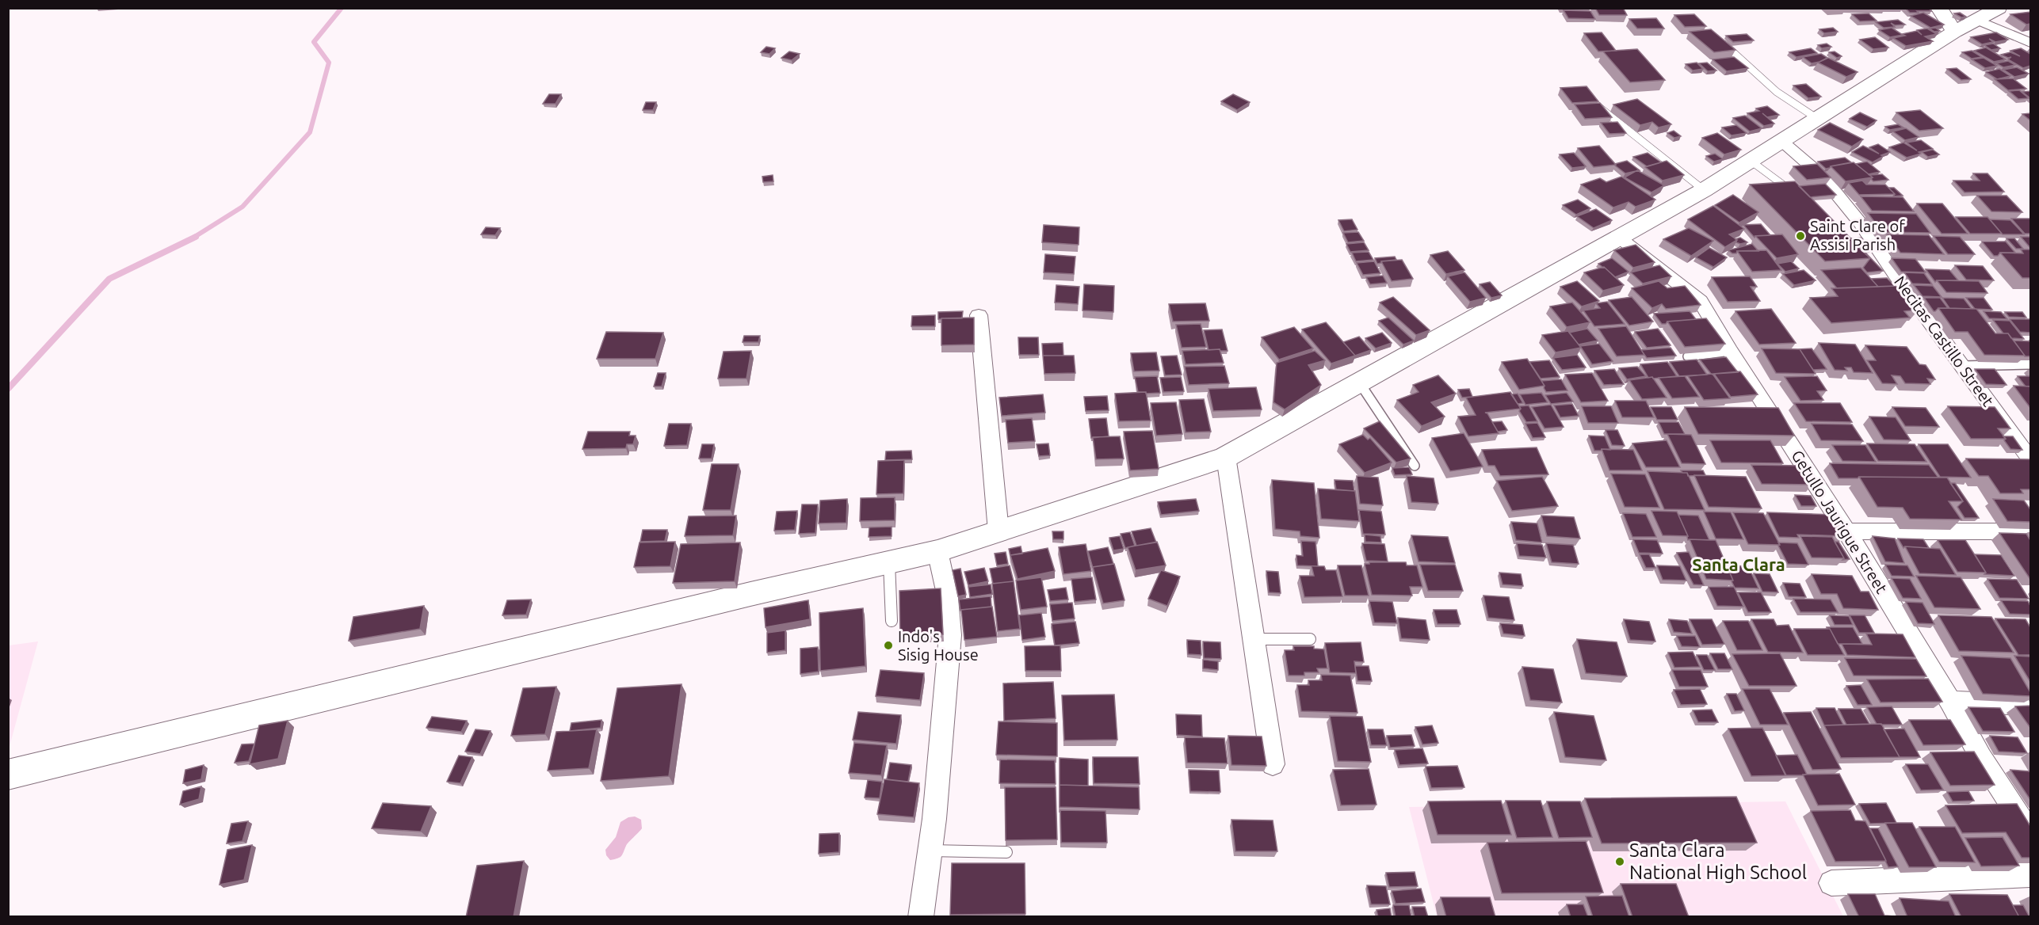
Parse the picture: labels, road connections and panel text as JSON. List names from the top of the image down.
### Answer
{
  "streets": {
    "street": ["Necitas Castillo Street", "Getullo Jaurigue Street"]
  },
  "districts": ["Santa Clara"],
  "places": ["Saint Clare of Assisi Parish", "Indo's Sisig House", "Santa Clara National High School"]
}
